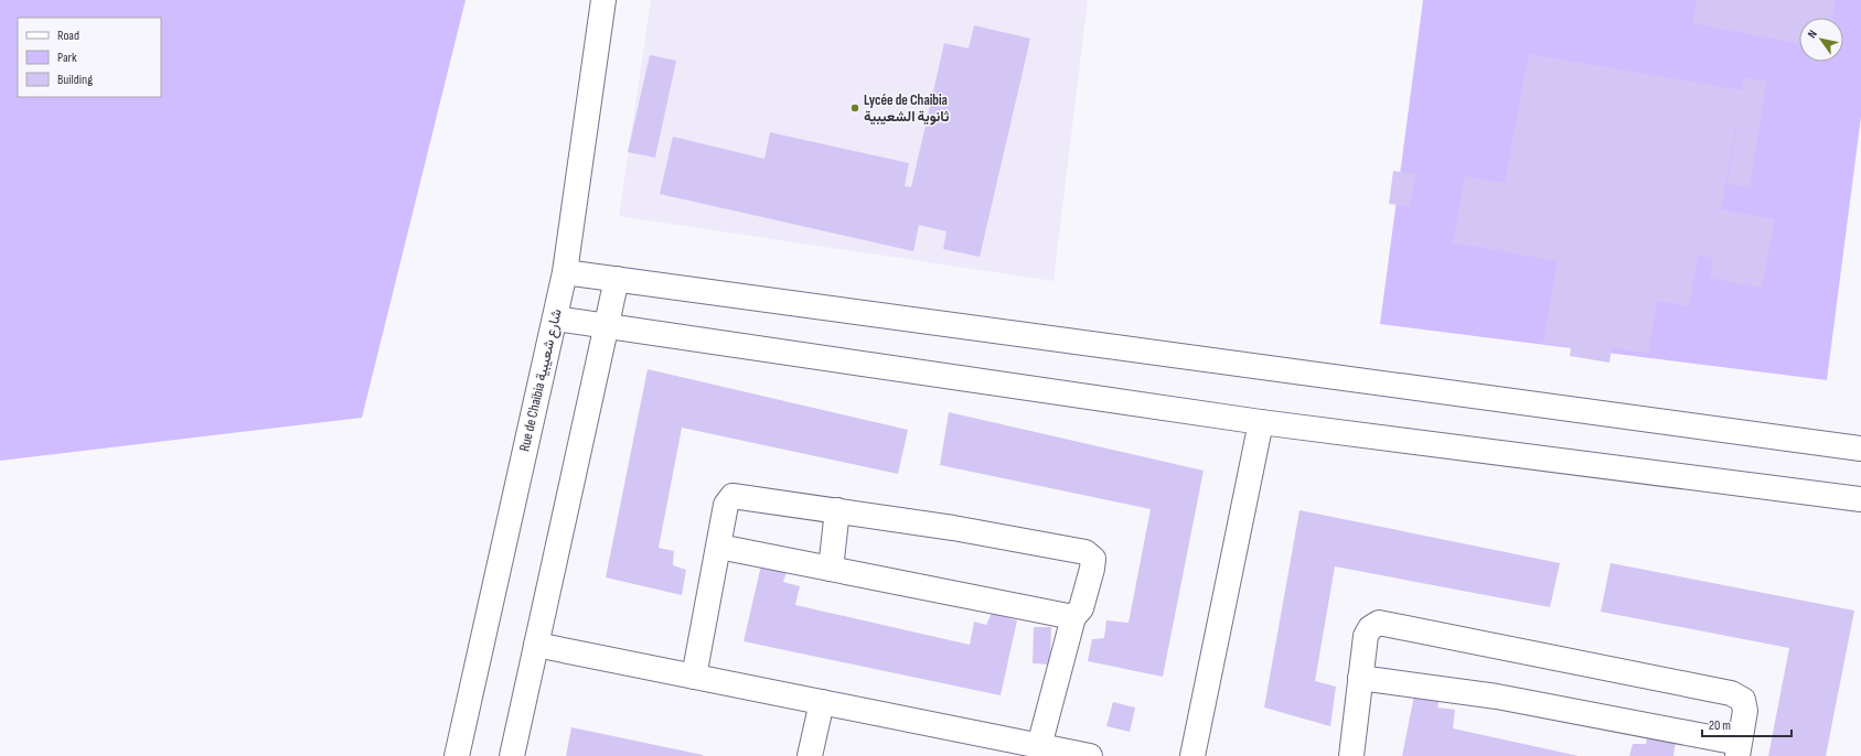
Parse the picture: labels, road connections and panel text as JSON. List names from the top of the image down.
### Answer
{
  "streets": {
    "street": ["Rue de Chaibia شارع شعيبية"]
  },
  "places": ["Lycée de Chaibia ثانوية الشعيبية"],
  "legend": ["Road", "Park", "Building"],
  "scale_bar": "20 m",
  "north": "top left"
}
